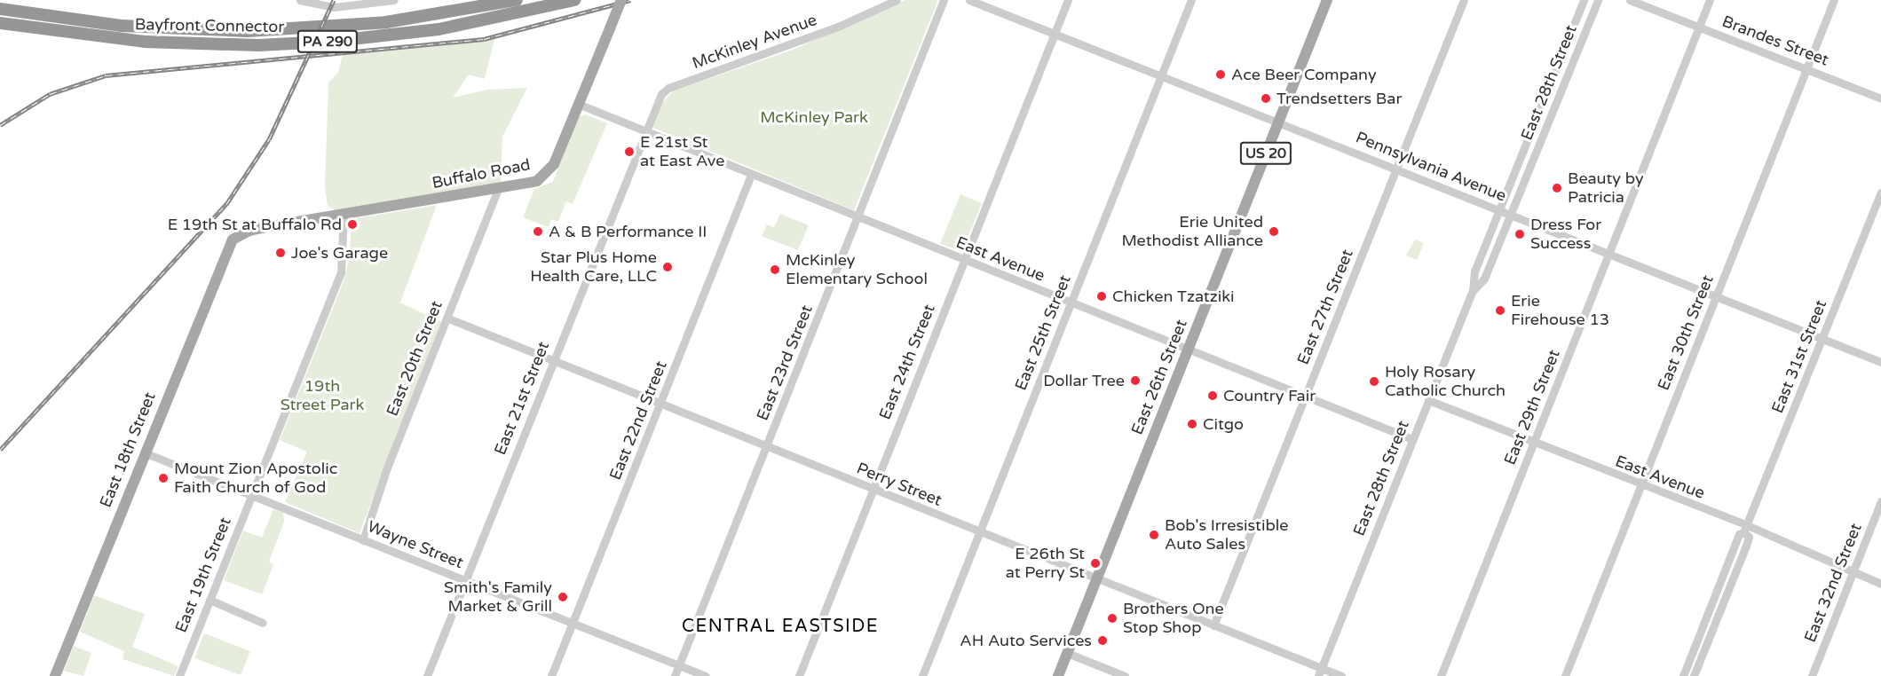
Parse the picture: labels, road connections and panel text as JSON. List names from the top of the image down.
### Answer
{
  "streets": {
    "highway": ["Bayfront Connector", "PA 290"],
    "main road": [
      "US 20",
      "Buffalo Road",
      "East 26th Street",
      "East 18th Street"
    ],
    "street": [
      "Brandes Street",
      "McKinley Avenue",
      "East 28th Street",
      "Pennsylvania Avenue",
      "East Avenue",
      "East 27th Street",
      "East 25th Street",
      "East 30th Street",
      "East 31st Street",
      "East 20th Street",
      "East 24th Street",
      "East 23rd Street",
      "East 21st Street",
      "East 29th Street",
      "East 22nd Street",
      "Perry Street",
      "Wayne Street",
      "East 19th Street",
      "East 32nd Street"
    ]
  },
  "crossings": [
    ["Brandes Street", "East 30th Street"],
    ["Brandes Street", "East 29th Street"],
    ["McKinley Avenue", "East Avenue"],
    ["McKinley Avenue", "East 21st Street"],
    ["East 28th Street", "Pennsylvania Avenue"],
    ["East 28th Street", "East Avenue"],
    ["East 28th Street", "Perry Street"],
    ["Pennsylvania Avenue", "East 27th Street"],
    ["Pennsylvania Avenue", "East 25th Street"],
    ["Pennsylvania Avenue", "East 30th Street"],
    ["Pennsylvania Avenue", "East 31st Street"],
    ["Pennsylvania Avenue", "East 24th Street"],
    ["Pennsylvania Avenue", "East 26th Street"],
    ["Pennsylvania Avenue", "East 29th Street"],
    ["Buffalo Road", "East Avenue"],
    ["Buffalo Road", "East 20th Street"],
    ["Buffalo Road", "East 18th Street"],
    ["Buffalo Road", "East 19th Street"],
    ["East Avenue", "East 27th Street"],
    ["East Avenue", "East 25th Street"],
    ["East Avenue", "East 30th Street"],
    ["East Avenue", "East 31st Street"],
    ["East Avenue", "East 24th Street"],
    ["East Avenue", "East 23rd Street"],
    ["East Avenue", "East 26th Street"],
    ["East Avenue", "East 21st Street"],
    ["East Avenue", "East 29th Street"],
    ["East Avenue", "East 22nd Street"],
    ["East Avenue", "East 32nd Street"],
    ["East 27th Street", "Perry Street"],
    ["East 25th Street", "Perry Street"],
    ["East 20th Street", "Perry Street"],
    ["East 20th Street", "Wayne Street"],
    ["East 24th Street", "Perry Street"],
    ["East 23rd Street", "Perry Street"],
    ["East 23rd Street", "Wayne Street"],
    ["East 26th Street", "Perry Street"],
    ["East 21st Street", "Perry Street"],
    ["East 21st Street", "Wayne Street"],
    ["East 22nd Street", "Perry Street"],
    ["East 22nd Street", "Wayne Street"],
    ["East 18th Street", "Wayne Street"],
    ["Wayne Street", "East 19th Street"]
  ],
  "districts": ["CENTRAL EASTSIDE"],
  "parks": ["McKinley Park", "19th Street Park"],
  "places": [
    "Ace Beer Company",
    "Trendsetters Bar",
    "E 21st St at East Ave",
    "Beauty by Patricia",
    "E 19th St at Buffalo Rd",
    "A & B Performance II",
    "Erie United Methodist Alliance",
    "Dress For Success",
    "Joe's Garage",
    "Star Plus Home Health Care, LLC",
    "McKinley Elementary School",
    "Chicken Tzatziki",
    "Erie Firehouse 13",
    "Dollar Tree",
    "Holy Rosary Catholic Church",
    "Country Fair",
    "Citgo",
    "Mount Zion Apostolic Faith Church of God",
    "Bob's Irresistible Auto Sales",
    "E 26th St at Perry St",
    "Smith's Family Market & Grill",
    "Brothers One Stop Shop",
    "AH Auto Services"
  ]
}
